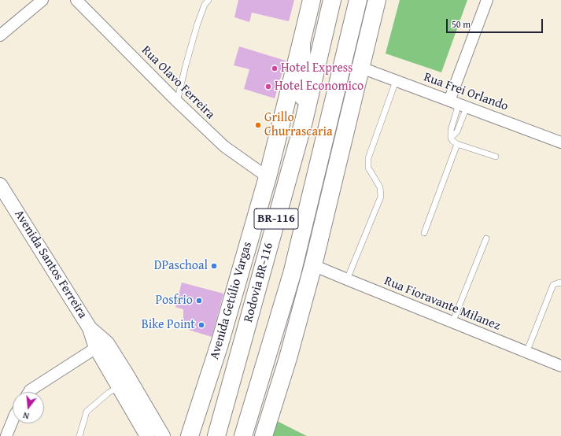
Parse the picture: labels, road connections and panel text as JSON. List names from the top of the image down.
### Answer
{
  "streets": {
    "main road": ["BR-116", "Rodovia BR-116", "Avenida Getúlio Vargas"],
    "street": [
      "Rua Olavo Ferreira",
      "Rua Frei Orlando",
      "Avenida Santos Ferreira",
      "Rua Fioravante Milanez"
    ]
  },
  "crossings": [
    ["Rua Olavo Ferreira", "Avenida Getúlio Vargas"]
  ],
  "places": [
    "Hotel Express",
    "Hotel Economico",
    "Grillo Churrascaria",
    "DPaschoal",
    "Posfrio",
    "Bike Point"
  ],
  "scale_bar": "50 m",
  "north": "bottom"
}
